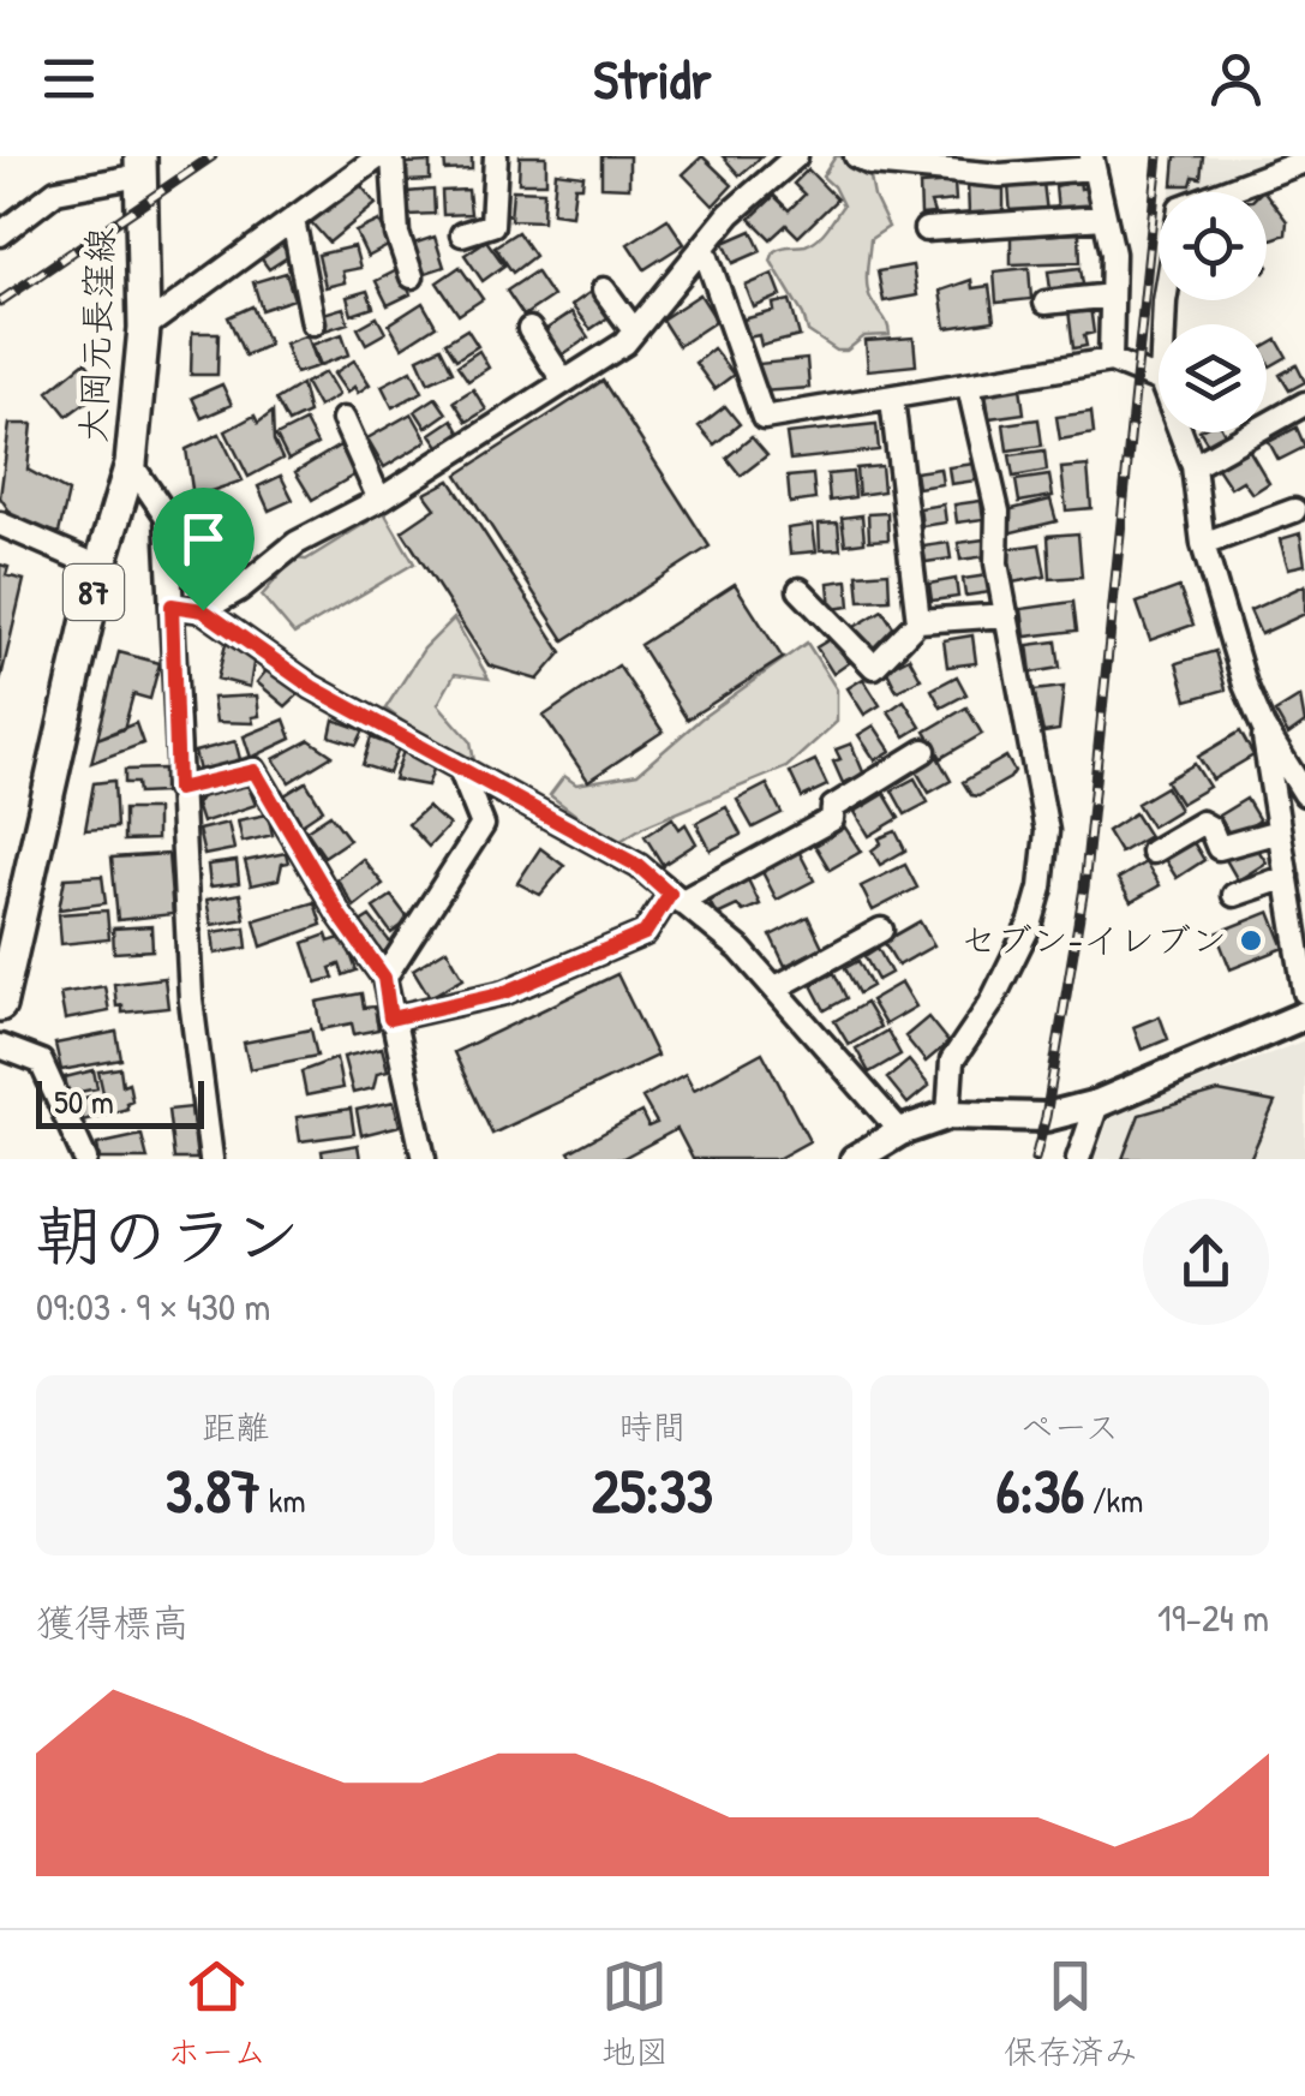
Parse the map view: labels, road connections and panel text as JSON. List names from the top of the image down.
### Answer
{
  "streets": {
    "main road": ["大岡元長窪線", "87"]
  },
  "places": ["セブン-イレブン"],
  "scale_bar": "50 m",
  "page": {
    "header": "Stridr",
    "scale": "50 m",
    "heading": ["朝のラン", "09:03 · 9 × 430 m"],
    "stats": [
      ["距離", "3.87 km"],
      ["時間", "25:33"],
      ["ペース", "6:36 /km"]
    ],
    "chart": ["獲得標高", "19–24 m"],
    "tabs": ["ホーム", "地図", "保存済み"]
  }
}
